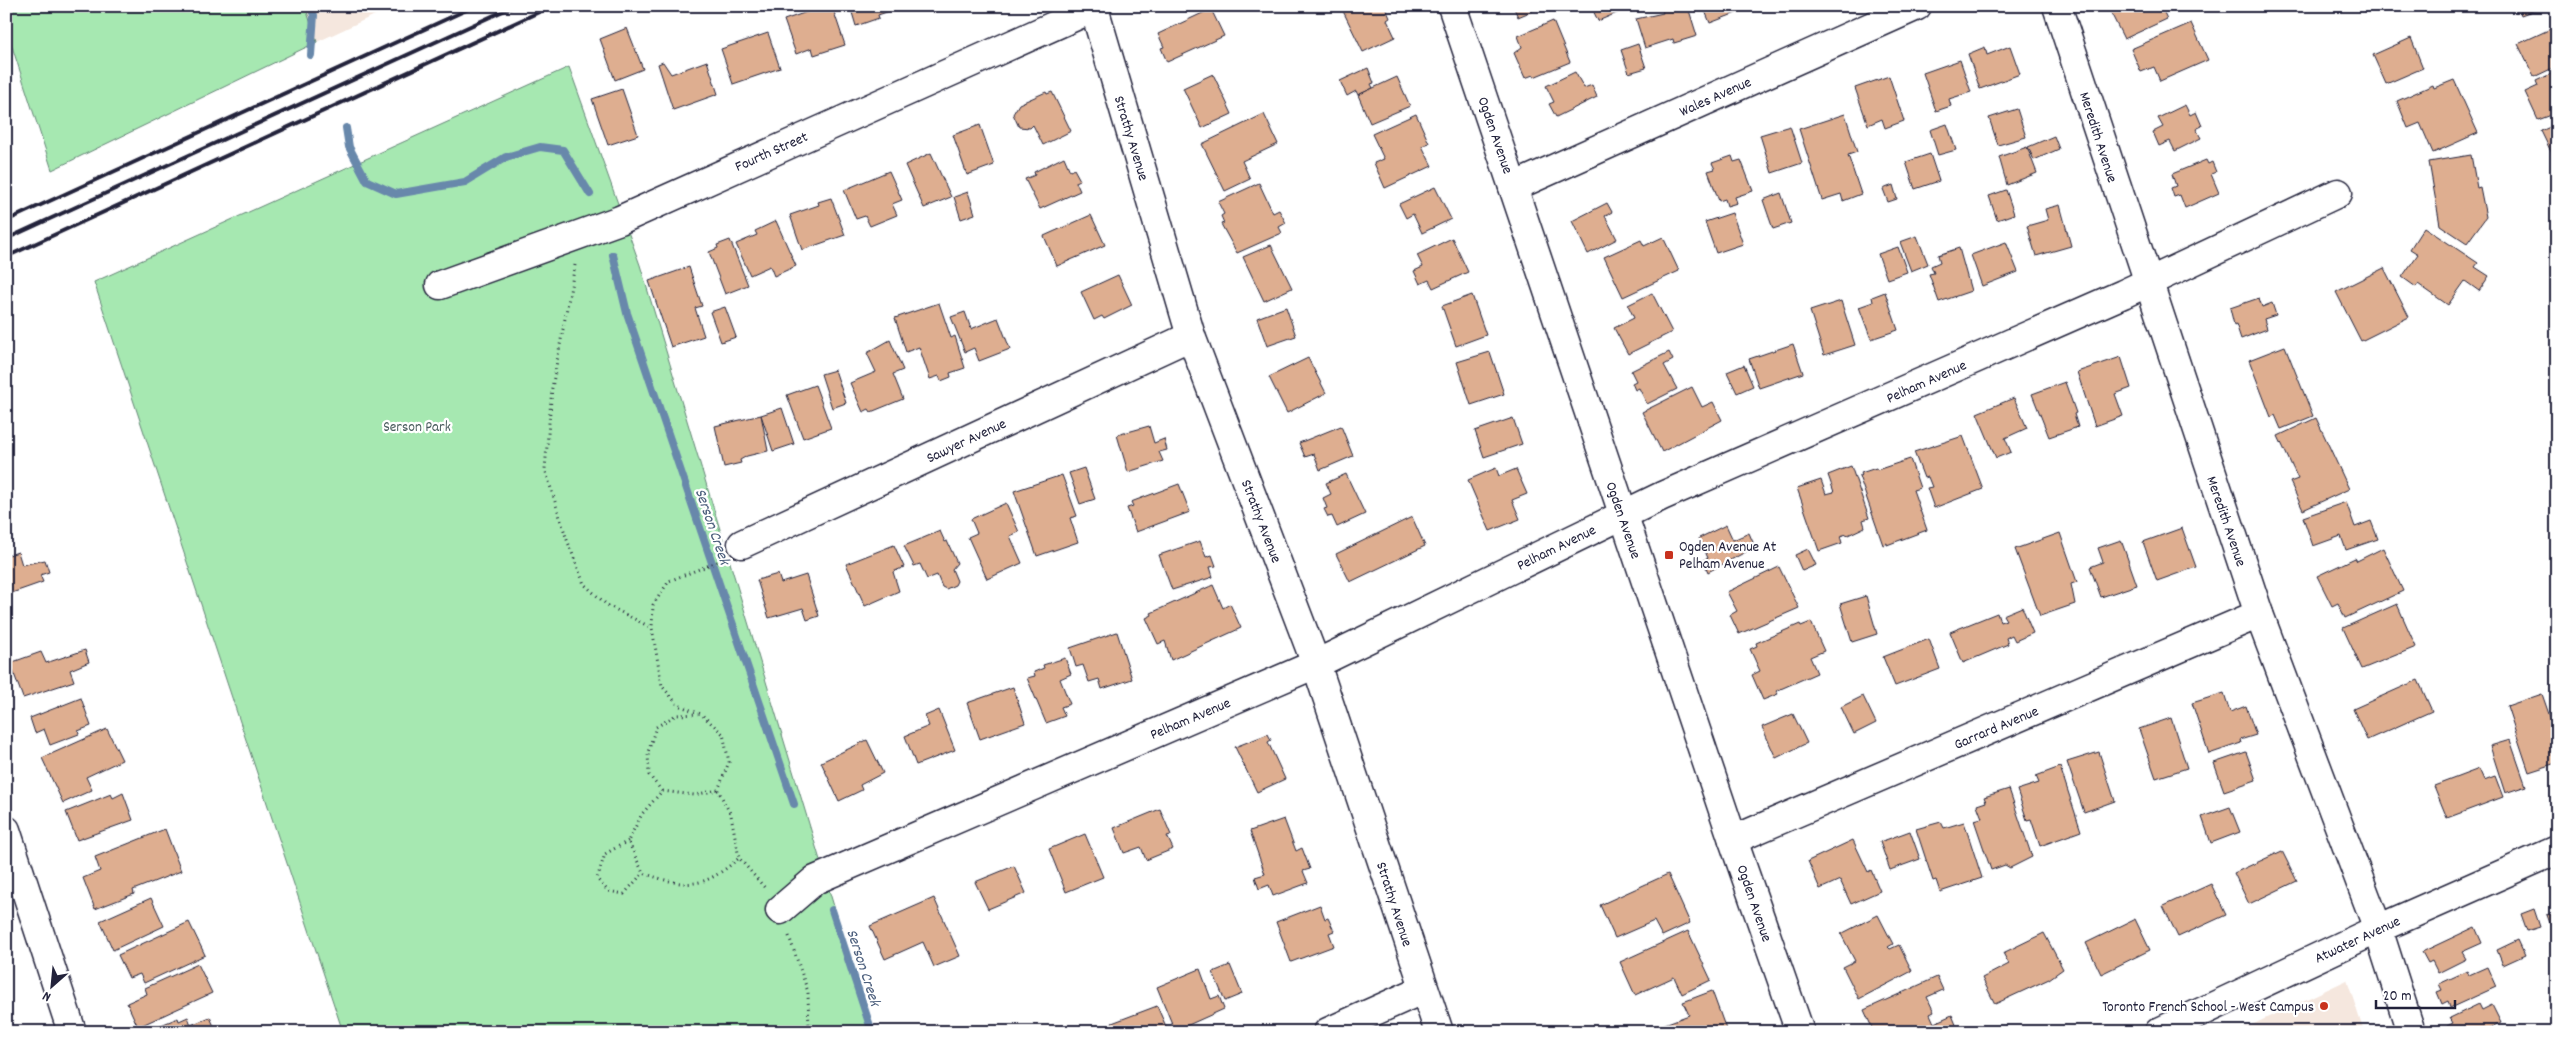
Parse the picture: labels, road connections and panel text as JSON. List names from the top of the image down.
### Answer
{
  "streets": {
    "street": [
      "Wales Avenue",
      "Ogden Avenue",
      "Meredith Avenue",
      "Strathy Avenue",
      "Fourth Street",
      "Pelham Avenue",
      "Sawyer Avenue",
      "Garrard Avenue",
      "Atwater Avenue"
    ]
  },
  "crossings": [
    ["Wales Avenue", "Ogden Avenue"],
    ["Ogden Avenue", "Pelham Avenue"],
    ["Ogden Avenue", "Garrard Avenue"],
    ["Meredith Avenue", "Pelham Avenue"],
    ["Meredith Avenue", "Garrard Avenue"],
    ["Meredith Avenue", "Atwater Avenue"],
    ["Strathy Avenue", "Fourth Street"],
    ["Strathy Avenue", "Pelham Avenue"],
    ["Strathy Avenue", "Sawyer Avenue"]
  ],
  "water": ["Serson Creek"],
  "parks": ["Serson Park"],
  "places": {
    "transit": ["Ogden Avenue At Pelham Avenue"],
    "other": ["Toronto French School - West Campus"]
  },
  "scale_bar": "20 m",
  "north": "bottom left"
}
